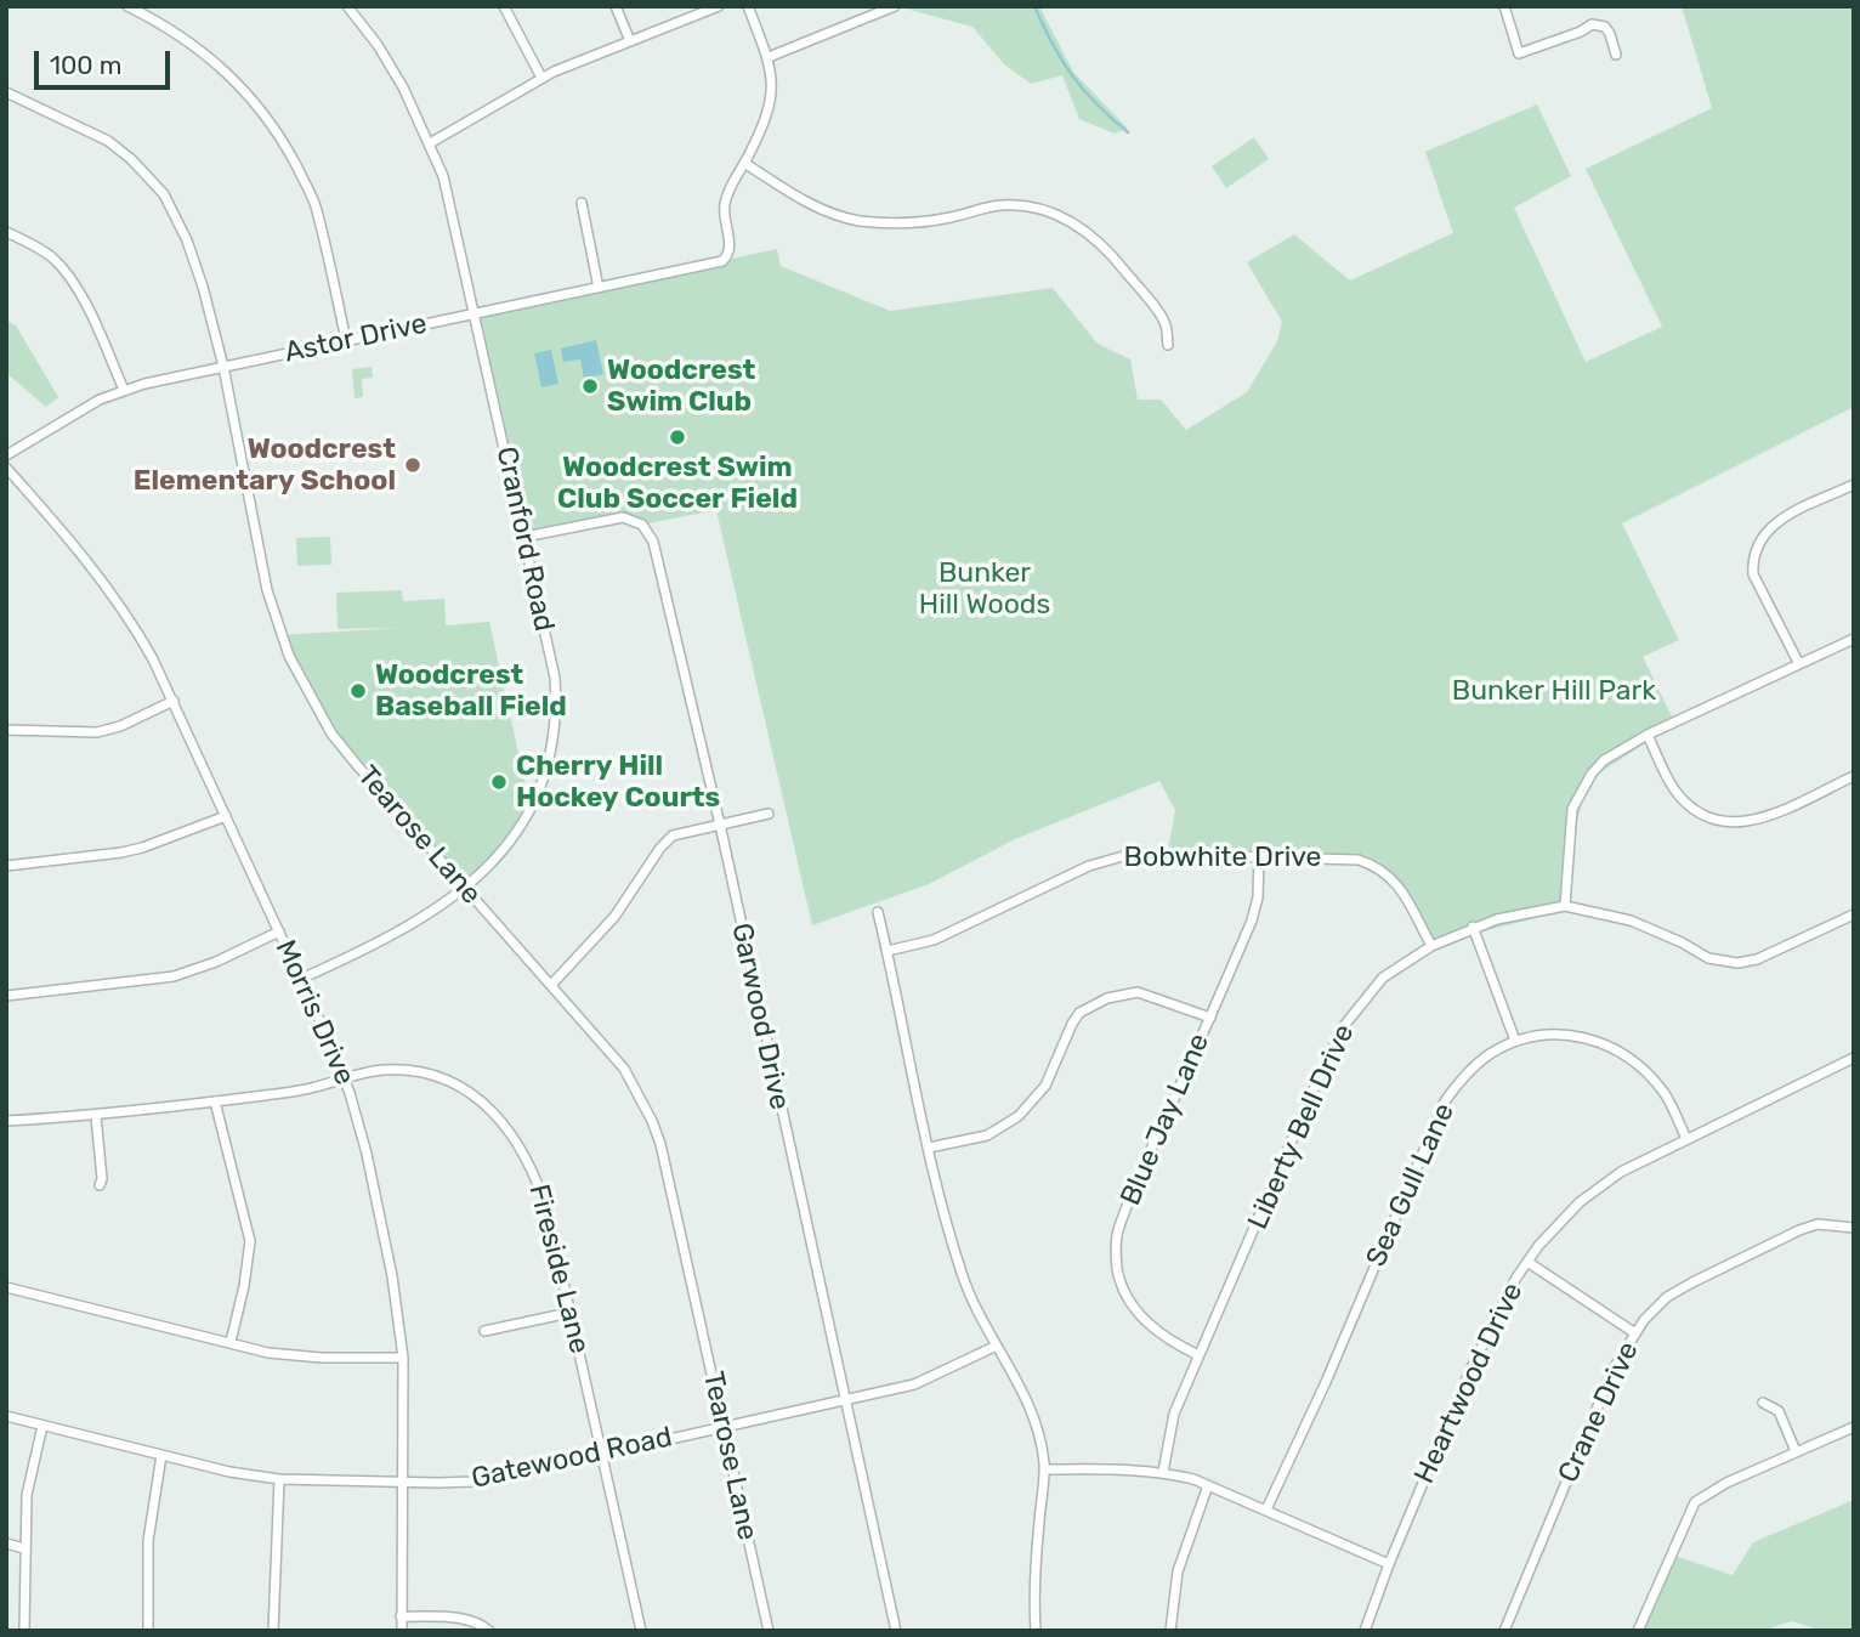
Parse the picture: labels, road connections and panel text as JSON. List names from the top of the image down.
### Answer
{
  "streets": {
    "street": [
      "Astor Drive",
      "Cranford Road",
      "Tearose Lane",
      "Bobwhite Drive",
      "Morris Drive",
      "Garwood Drive",
      "Blue Jay Lane",
      "Liberty Bell Drive",
      "Sea Gull Lane",
      "Fireside Lane",
      "Heartwood Drive",
      "Crane Drive",
      "Gatewood Road"
    ]
  },
  "crossings": [
    ["Astor Drive", "Cranford Road"],
    ["Astor Drive", "Tearose Lane"],
    ["Cranford Road", "Tearose Lane"],
    ["Cranford Road", "Morris Drive"],
    ["Cranford Road", "Garwood Drive"],
    ["Tearose Lane", "Gatewood Road"],
    ["Bobwhite Drive", "Blue Jay Lane"],
    ["Bobwhite Drive", "Liberty Bell Drive"],
    ["Morris Drive", "Fireside Lane"],
    ["Morris Drive", "Gatewood Road"],
    ["Garwood Drive", "Gatewood Road"],
    ["Blue Jay Lane", "Liberty Bell Drive"],
    ["Sea Gull Lane", "Heartwood Drive"],
    ["Fireside Lane", "Gatewood Road"]
  ],
  "parks": ["Bunker Hill Woods", "Bunker Hill Park"],
  "places": [
    "Woodcrest Swim Club",
    "Woodcrest Swim Club Soccer Field",
    "Woodcrest Elementary School",
    "Woodcrest Baseball Field",
    "Cherry Hill Hockey Courts"
  ],
  "scale_bar": "100 m"
}
